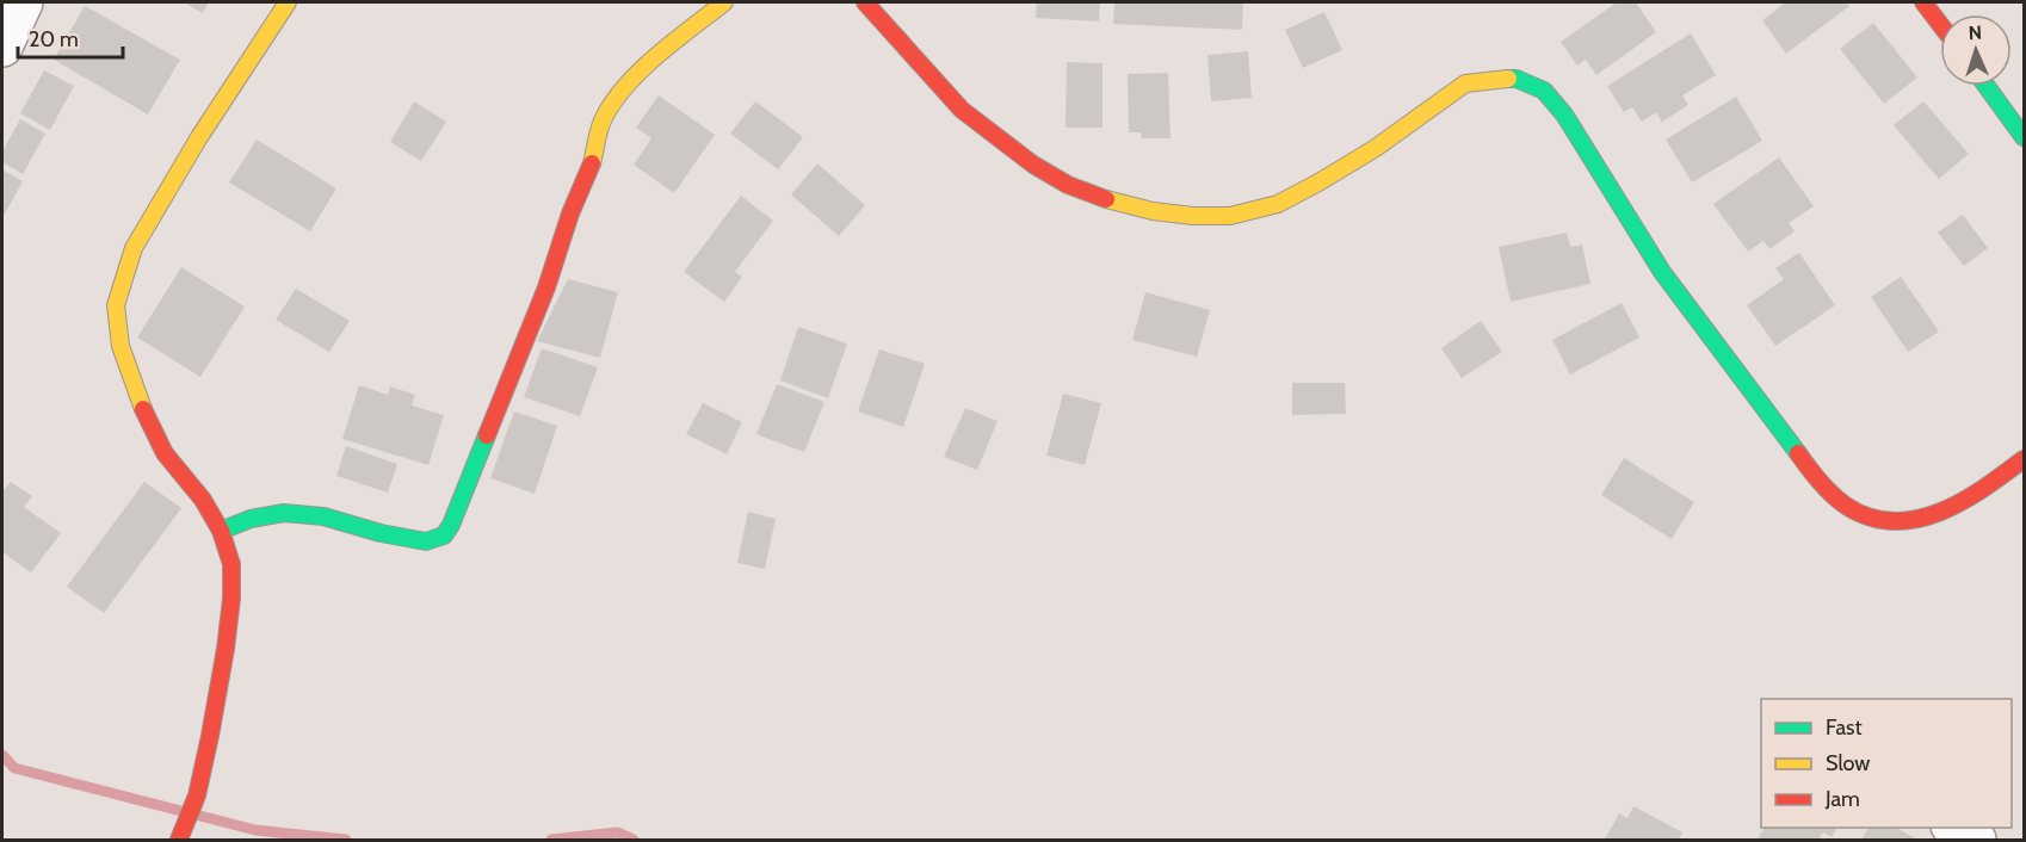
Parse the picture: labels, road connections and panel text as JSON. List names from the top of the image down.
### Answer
{
  "legend": ["Fast", "Slow", "Jam"],
  "scale_bar": "20 m",
  "north": "top"
}
